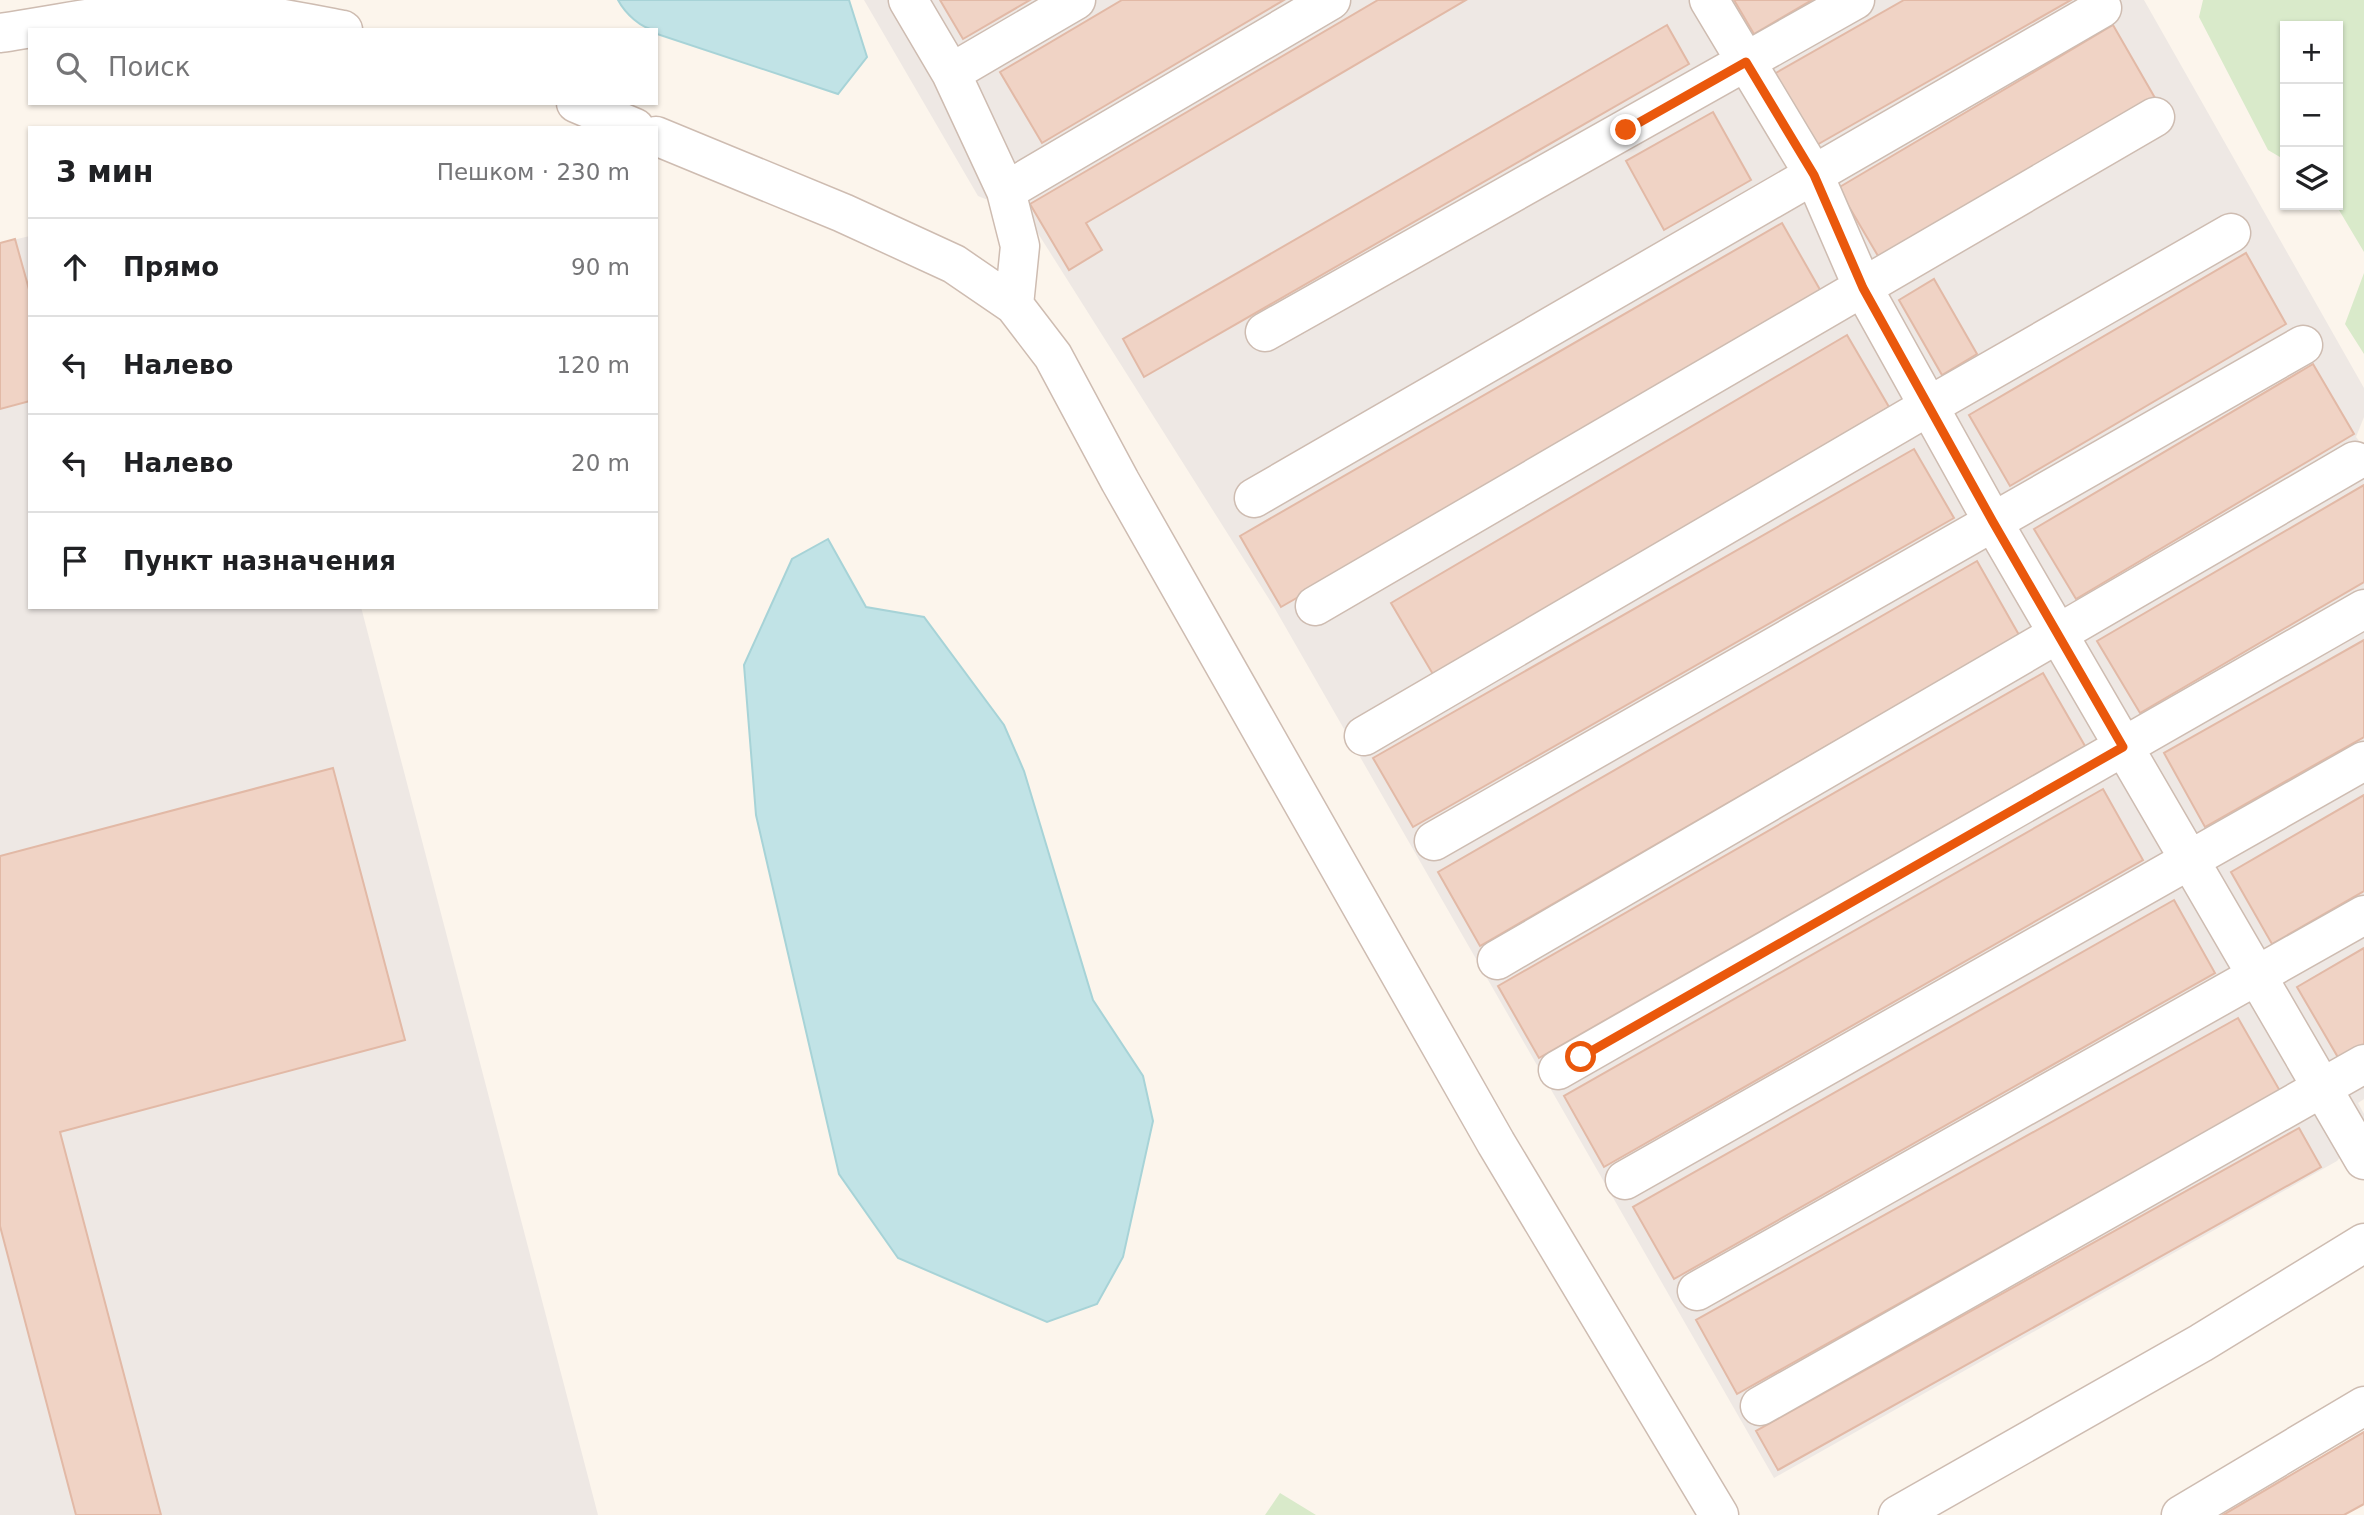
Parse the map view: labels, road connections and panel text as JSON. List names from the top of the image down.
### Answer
{
  "page": {
    "map_buttons": ["+", "−"],
    "search": "Поиск",
    "heading": ["3 мин", "Пешком · 230 m"],
    "list": [
      ["Прямо", "90 m"],
      ["Налево", "120 m"],
      ["Налево", "20 m"],
      "Пункт назначения"
    ]
  }
}
